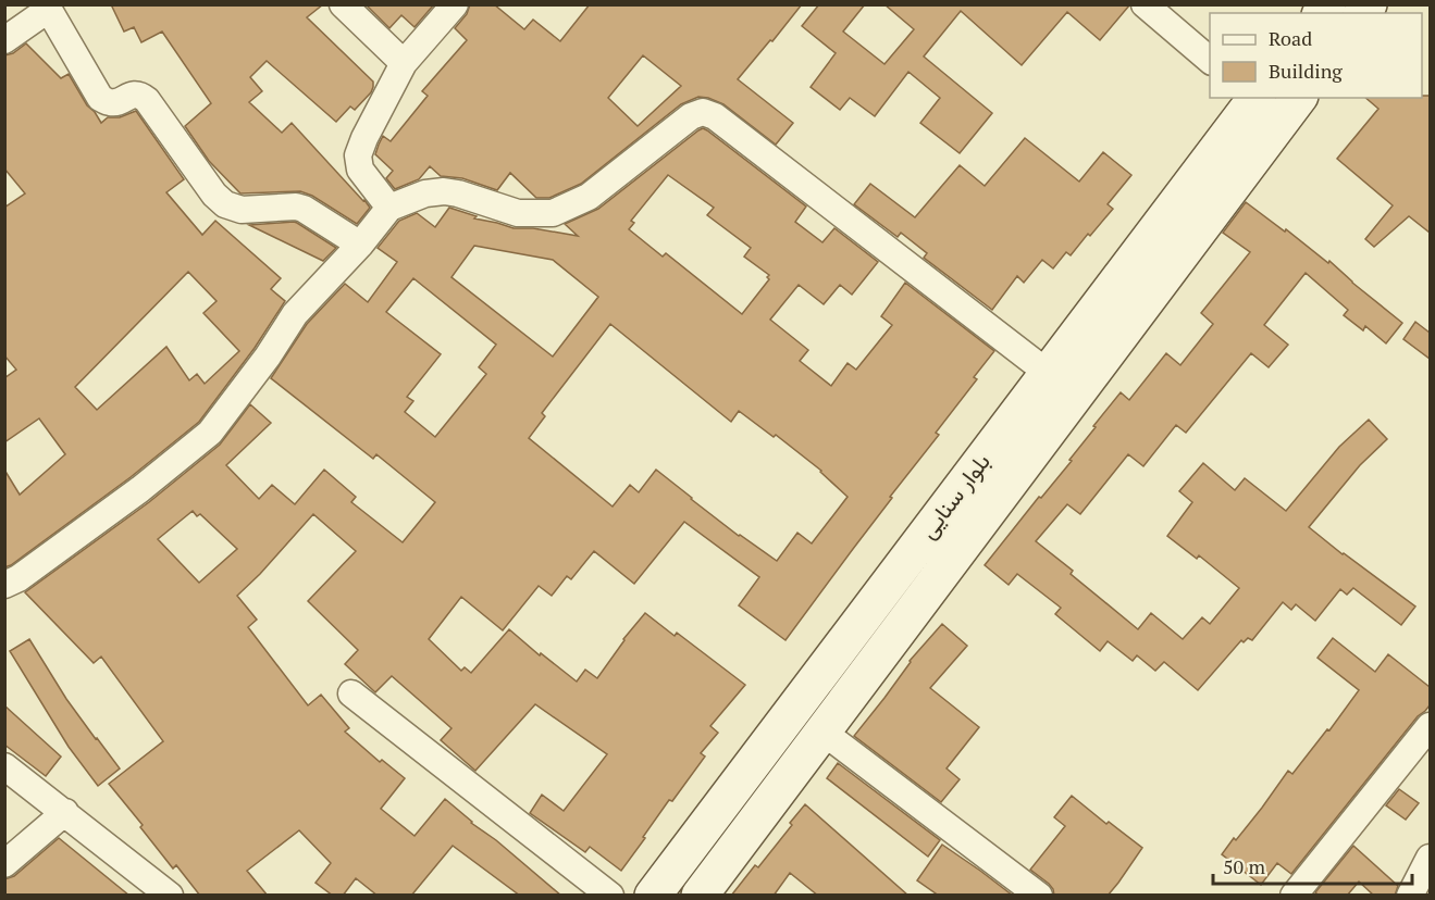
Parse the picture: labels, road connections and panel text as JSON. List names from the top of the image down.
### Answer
{
  "streets": {
    "main road": ["بلوار سنایی"]
  },
  "legend": ["Road", "Building"],
  "scale_bar": "50 m"
}
